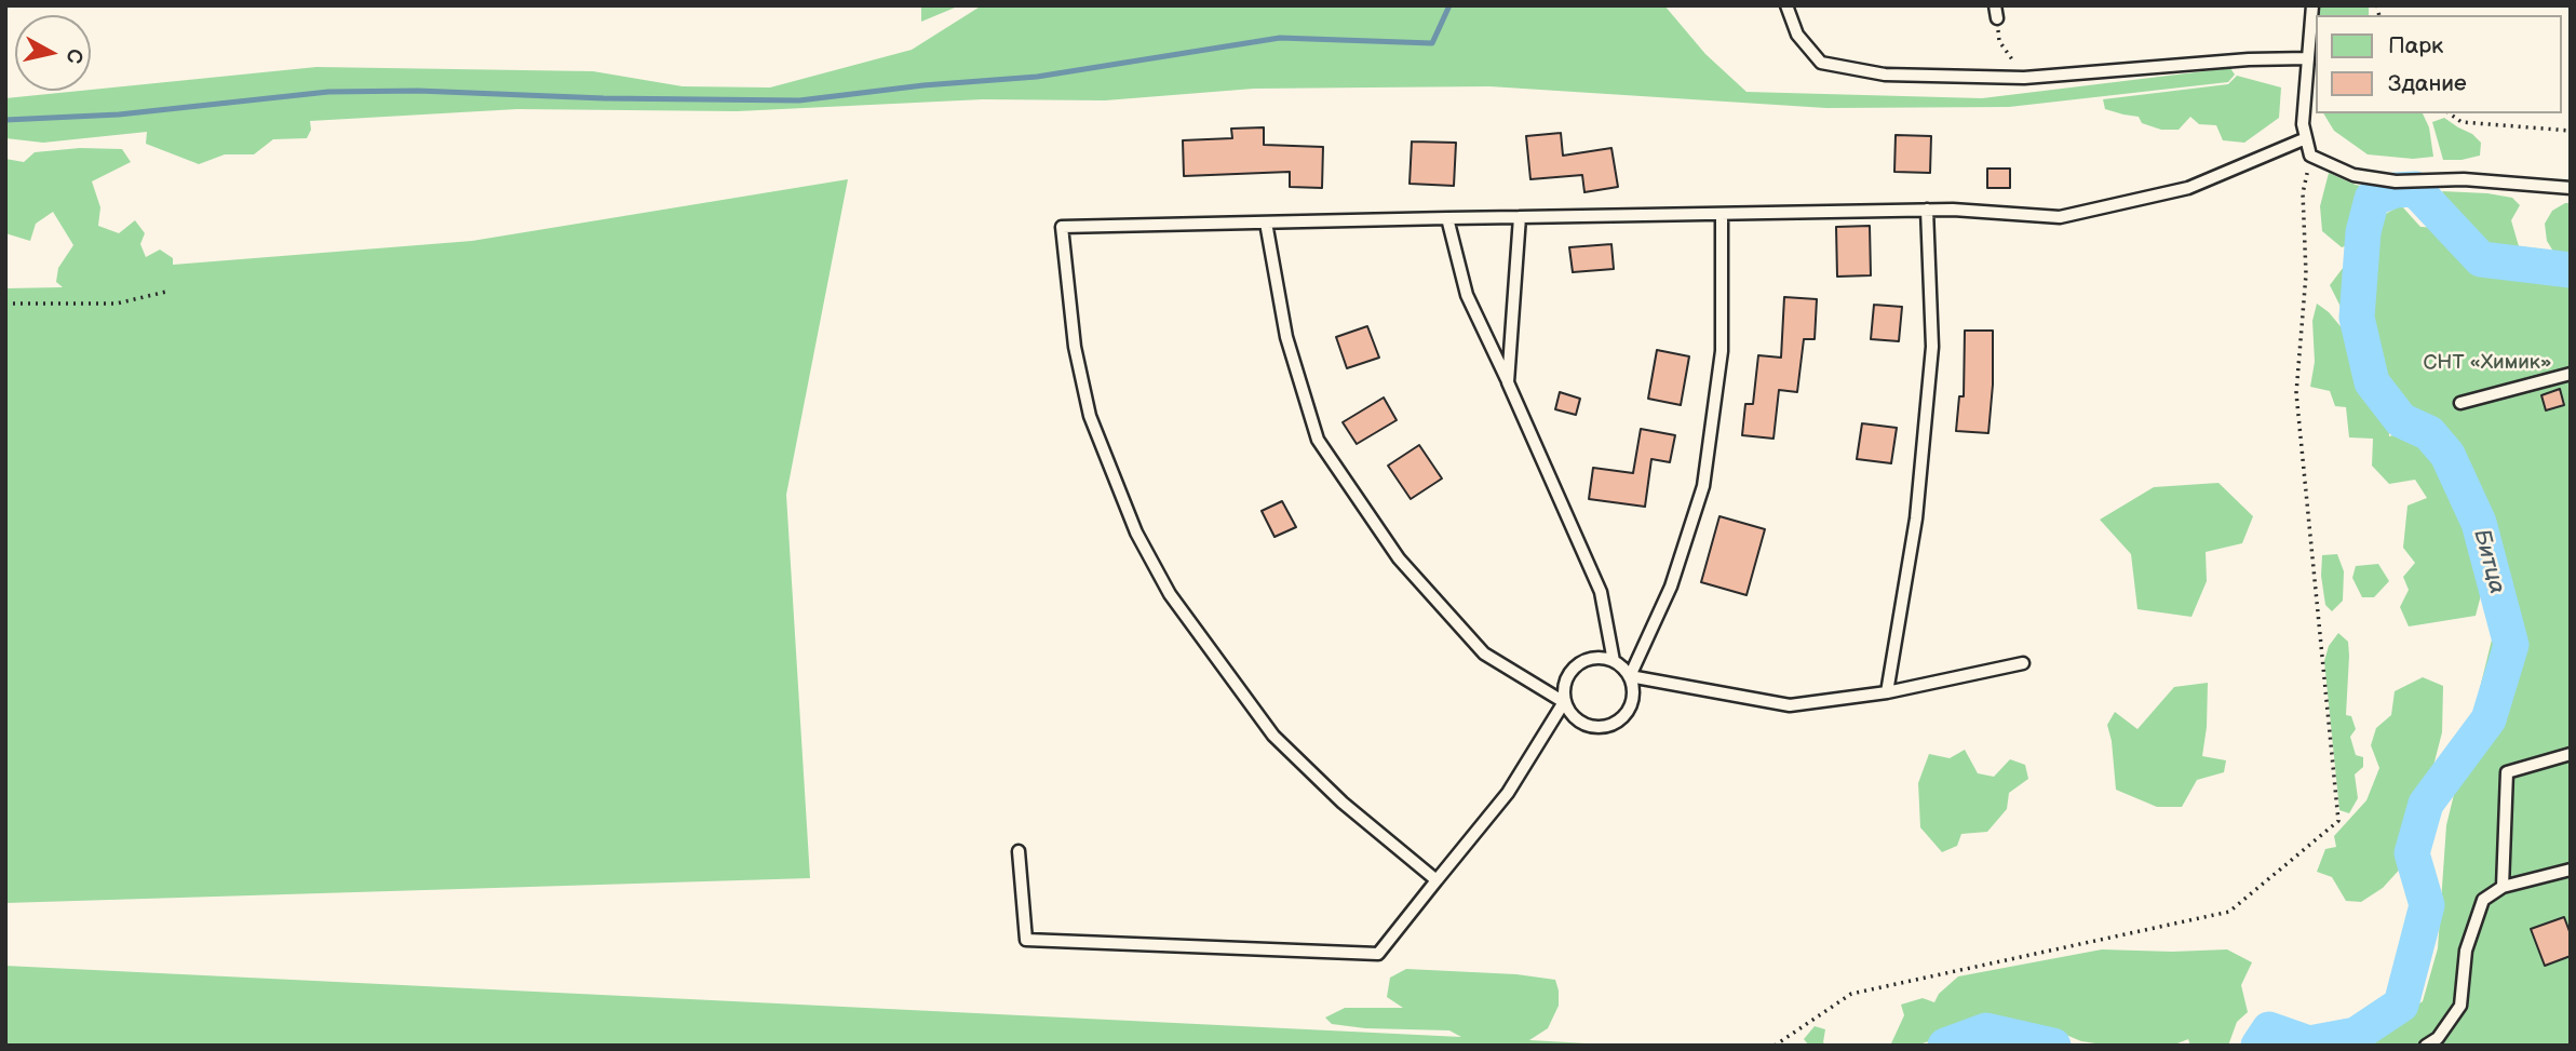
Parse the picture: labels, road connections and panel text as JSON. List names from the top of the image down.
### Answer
{
  "water": ["Битца"],
  "parks": ["СНТ «Химик»"],
  "legend": ["Парк", "Здание"],
  "north": "right"
}
